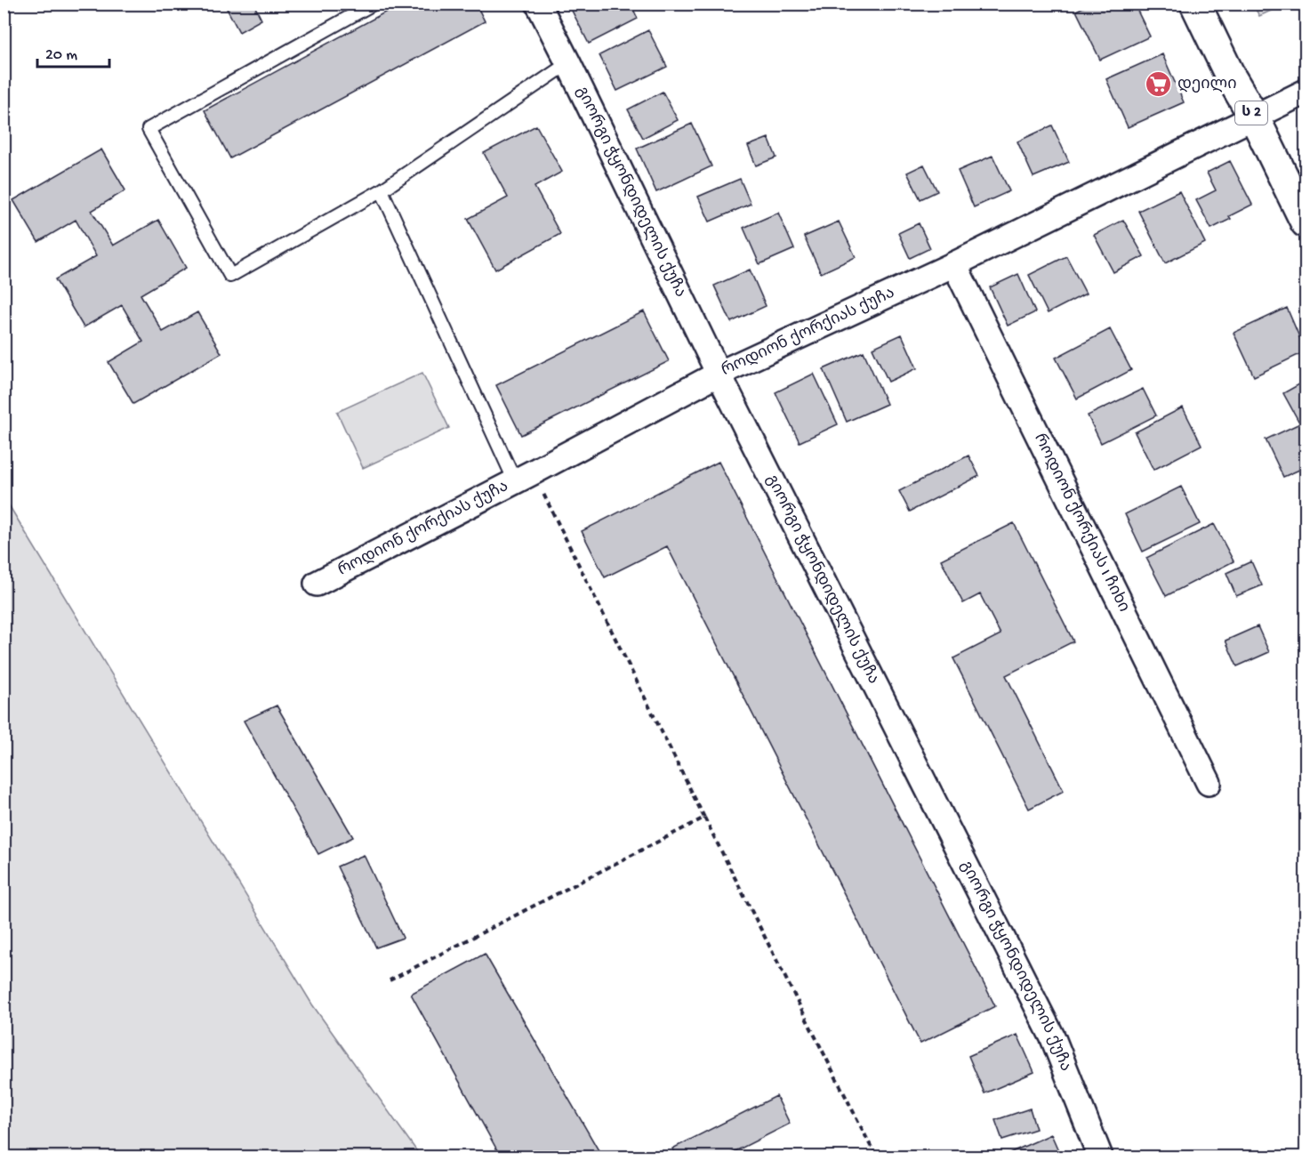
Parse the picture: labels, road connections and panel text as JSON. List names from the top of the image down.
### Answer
{
  "streets": {
    "highway": ["ს 2"],
    "street": ["გიორგი ჭყონდიდელის ქუჩა", "როდიონ ქორქიას ქუჩა", "როდიონ ქორქიას I ჩიხი"]
  },
  "crossings": [
    ["ს 2", "როდიონ ქორქიას ქუჩა"],
    ["გიორგი ჭყონდიდელის ქუჩა", "როდიონ ქორქიას ქუჩა"],
    ["როდიონ ქორქიას ქუჩა", "როდიონ ქორქიას I ჩიხი"]
  ],
  "places": {
    "supermarket": ["დეილი"]
  },
  "scale_bar": "20 m"
}
